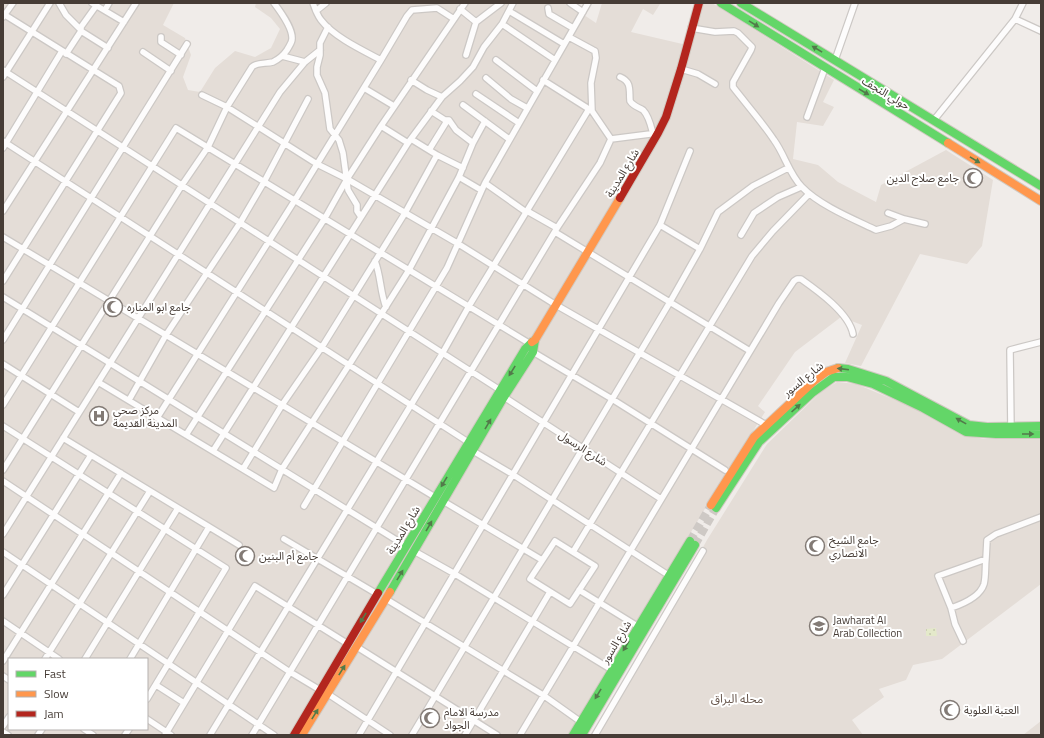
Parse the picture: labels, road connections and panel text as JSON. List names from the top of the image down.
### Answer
{
  "streets": {
    "main road": ["حولي النجف", "شارع المدينة", "شارع السور"],
    "street": ["شارع الرسول"]
  },
  "crossings": [
    ["شارع المدينة", "شارع الرسول"]
  ],
  "districts": ["محله البراق"],
  "places": {
    "mosque": [
      "جامع صلاح الدين",
      "جامع ابو المناره",
      "جامع الشيخ الانصاري",
      "جامع أم البنين",
      "العتبة العلوية",
      "مدرسة الامام الجواد"
    ],
    "hospital": ["مركز صحي المدينة القديمة"],
    "school or university": ["Jawharat Al Arab Collection"]
  },
  "legend": ["Fast", "Slow", "Jam"]
}
